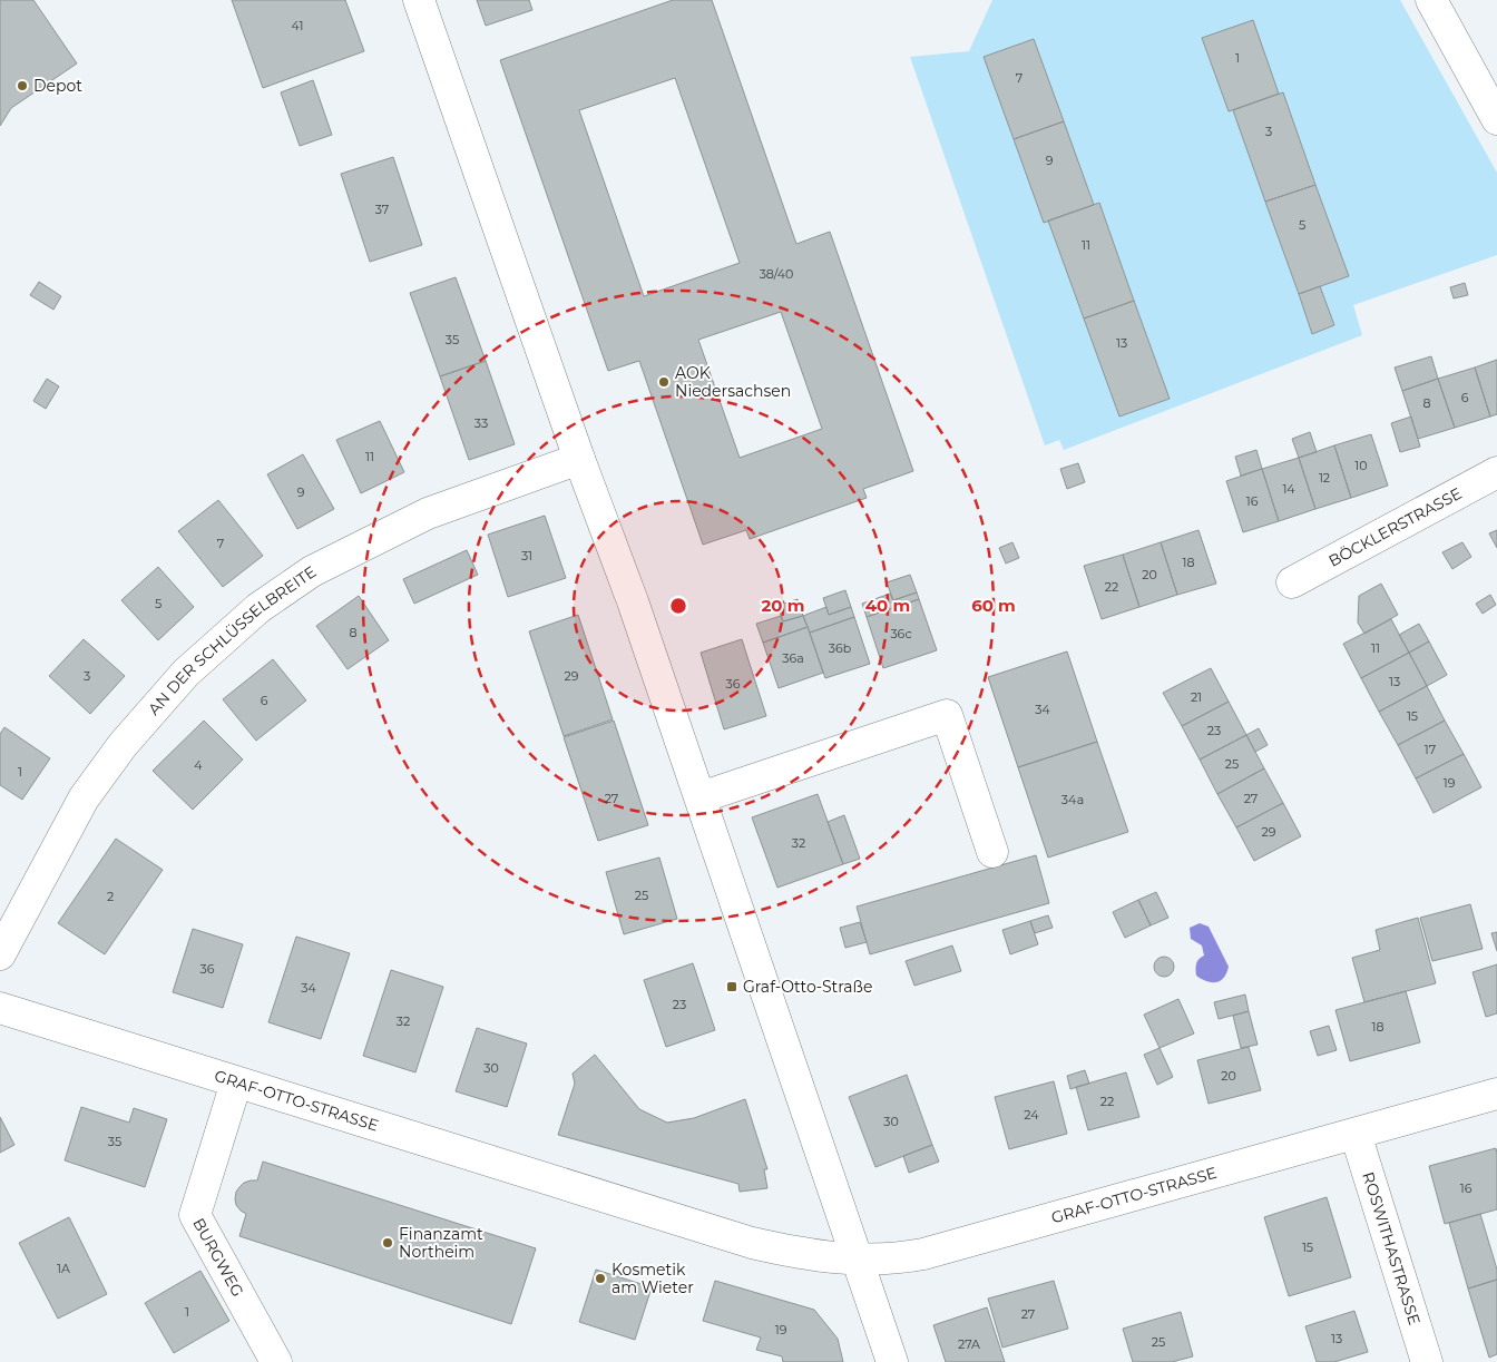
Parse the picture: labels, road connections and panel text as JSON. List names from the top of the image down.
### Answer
{
  "streets": {
    "street": [
      "BÖCKLERSTRASSE",
      "AN DER SCHLÜSSELBREITE",
      "GRAF-OTTO-STRASSE",
      "ROSWITHASTRASSE",
      "BURGWEG"
    ]
  },
  "crossings": [
    ["GRAF-OTTO-STRASSE", "ROSWITHASTRASSE"],
    ["GRAF-OTTO-STRASSE", "BURGWEG"]
  ],
  "places": {
    "other": [
      "Depot",
      "AOK Niedersachsen",
      "Finanzamt Northeim",
      "Kosmetik am Wieter"
    ],
    "transit": ["Graf-Otto-Straße"]
  },
  "house_numbers": [
    "41",
    "1",
    "7",
    "3",
    "9",
    "37",
    "5",
    "11",
    "38/40",
    "35",
    "13",
    "6",
    "8",
    "33",
    "11",
    "10",
    "12",
    "14",
    "9",
    "16",
    "7",
    "31",
    "18",
    "20",
    "22",
    "5",
    "8",
    "36c",
    "36b",
    "11",
    "36a",
    "3",
    "29",
    "13",
    "36",
    "21",
    "6",
    "34",
    "15",
    "23",
    "17",
    "25",
    "4",
    "1",
    "19",
    "27",
    "27",
    "34a",
    "29",
    "32",
    "25",
    "2",
    "36",
    "34",
    "23",
    "32",
    "18",
    "30",
    "20",
    "22",
    "24",
    "30",
    "35",
    "16",
    "15",
    "1A",
    "1",
    "27",
    "19",
    "13",
    "25",
    "27A"
  ],
  "rings": ["20 m", "40 m", "60 m"]
}
